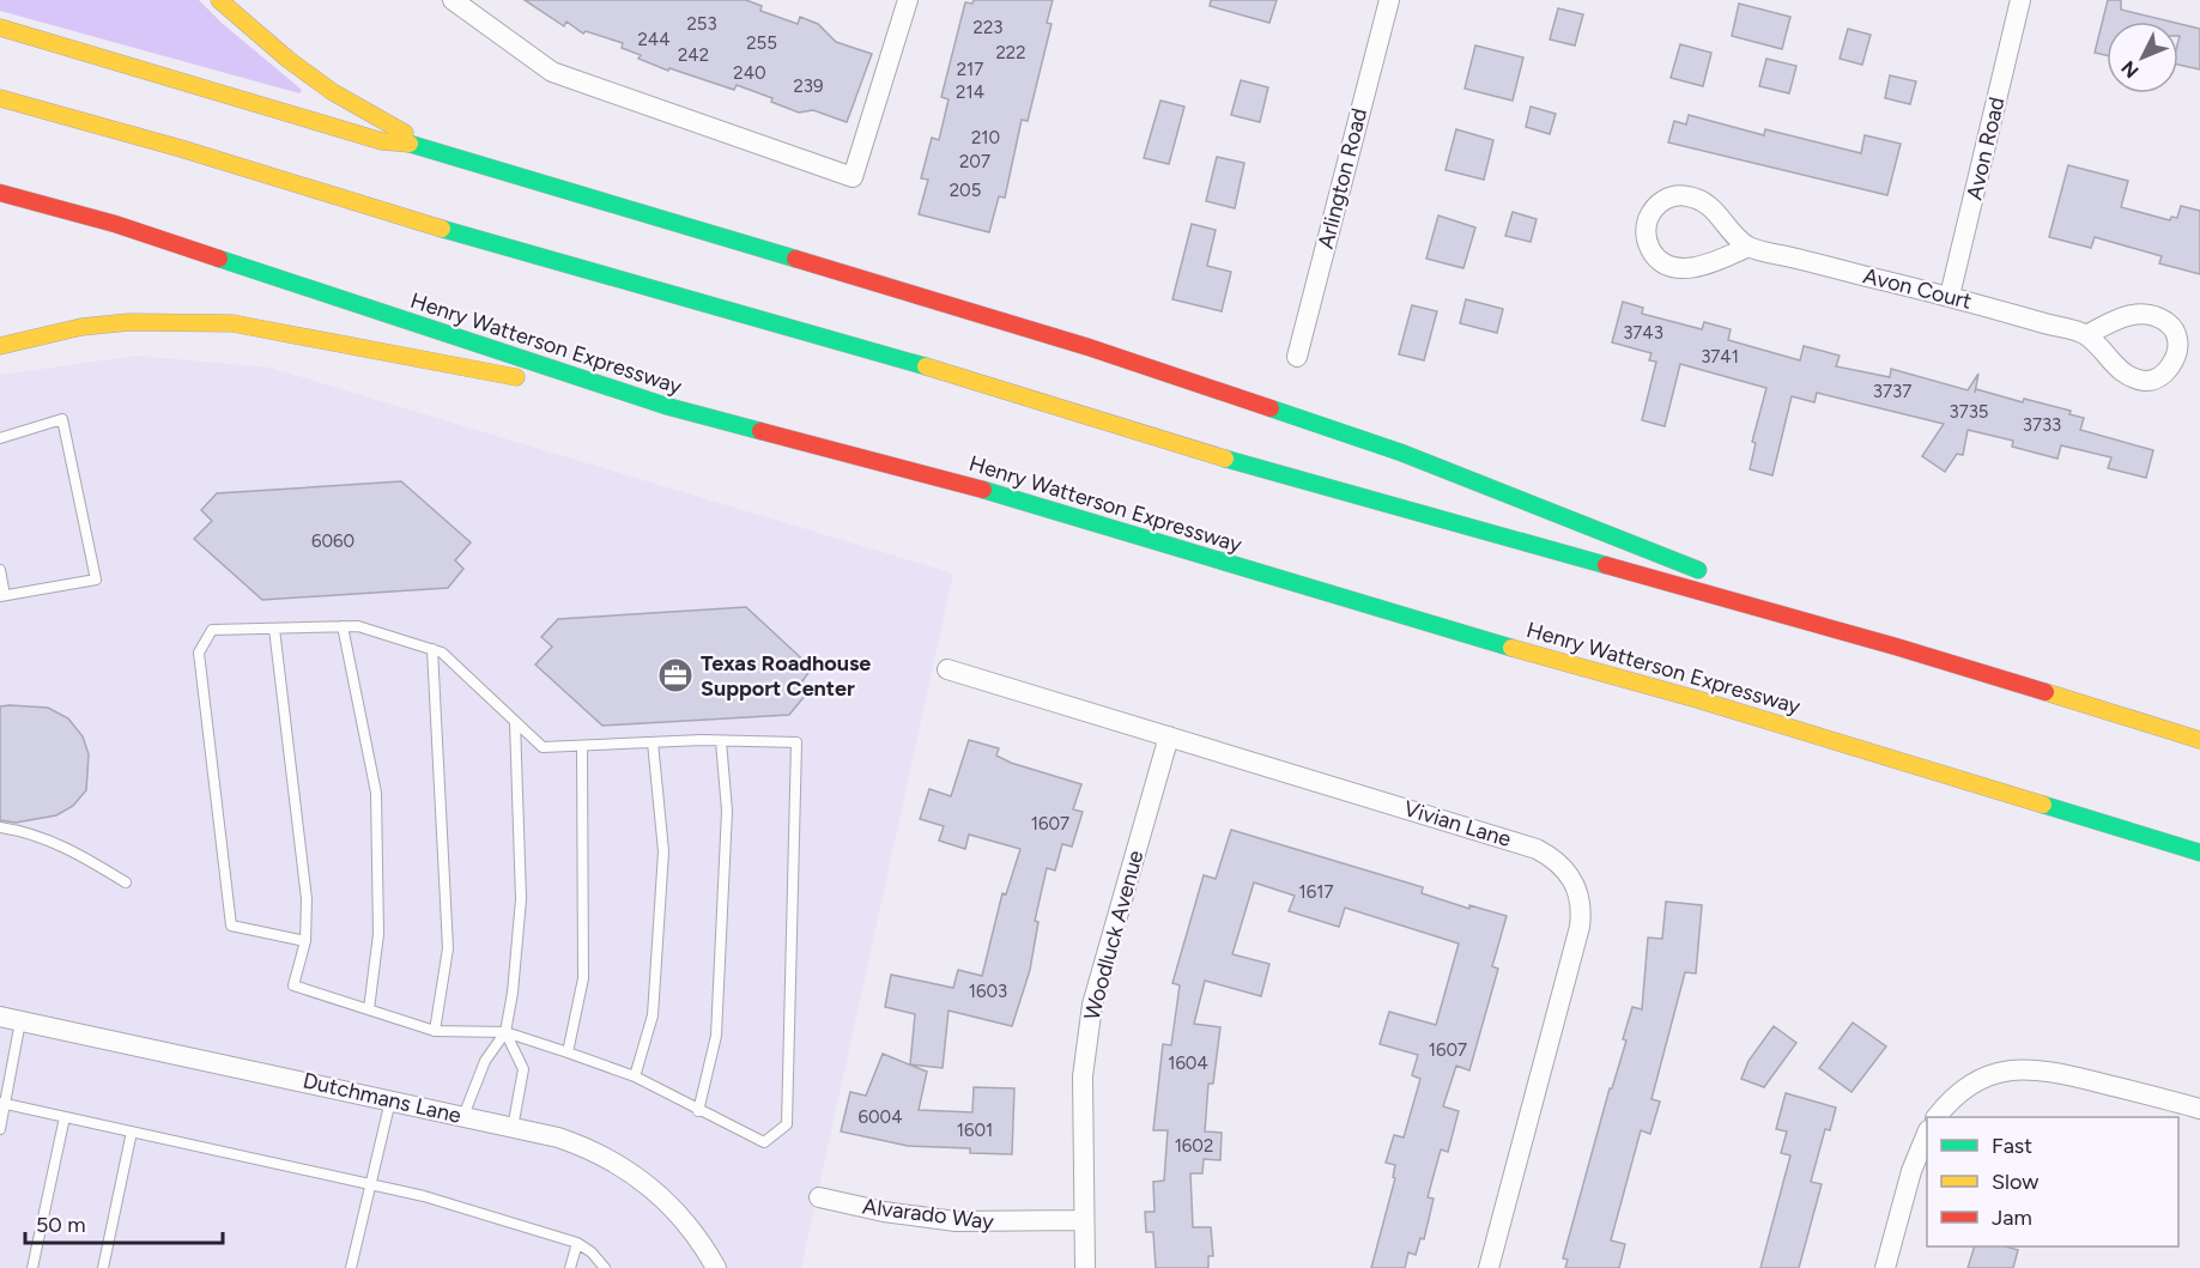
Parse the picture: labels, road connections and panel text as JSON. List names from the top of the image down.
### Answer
{
  "streets": {
    "highway": ["Henry Watterson Expressway"],
    "street": [
      "Avon Road",
      "Arlington Road",
      "Avon Court",
      "Vivian Lane",
      "Woodluck Avenue",
      "Dutchmans Lane",
      "Alvarado Way"
    ]
  },
  "crossings": [
    ["Avon Road", "Avon Court"],
    ["Vivian Lane", "Woodluck Avenue"],
    ["Woodluck Avenue", "Alvarado Way"]
  ],
  "places": {
    "office": ["Texas Roadhouse Support Center"]
  },
  "house_numbers": [
    "253",
    "223",
    "244",
    "255",
    "222",
    "242",
    "217",
    "240",
    "239",
    "214",
    "210",
    "207",
    "205",
    "3743",
    "3741",
    "3737",
    "3735",
    "3733",
    "6060",
    "1607",
    "1617",
    "1603",
    "1607",
    "1604",
    "6004",
    "1601",
    "1602"
  ],
  "legend": ["Fast", "Slow", "Jam"],
  "scale_bar": "50 m",
  "north": "bottom left"
}
